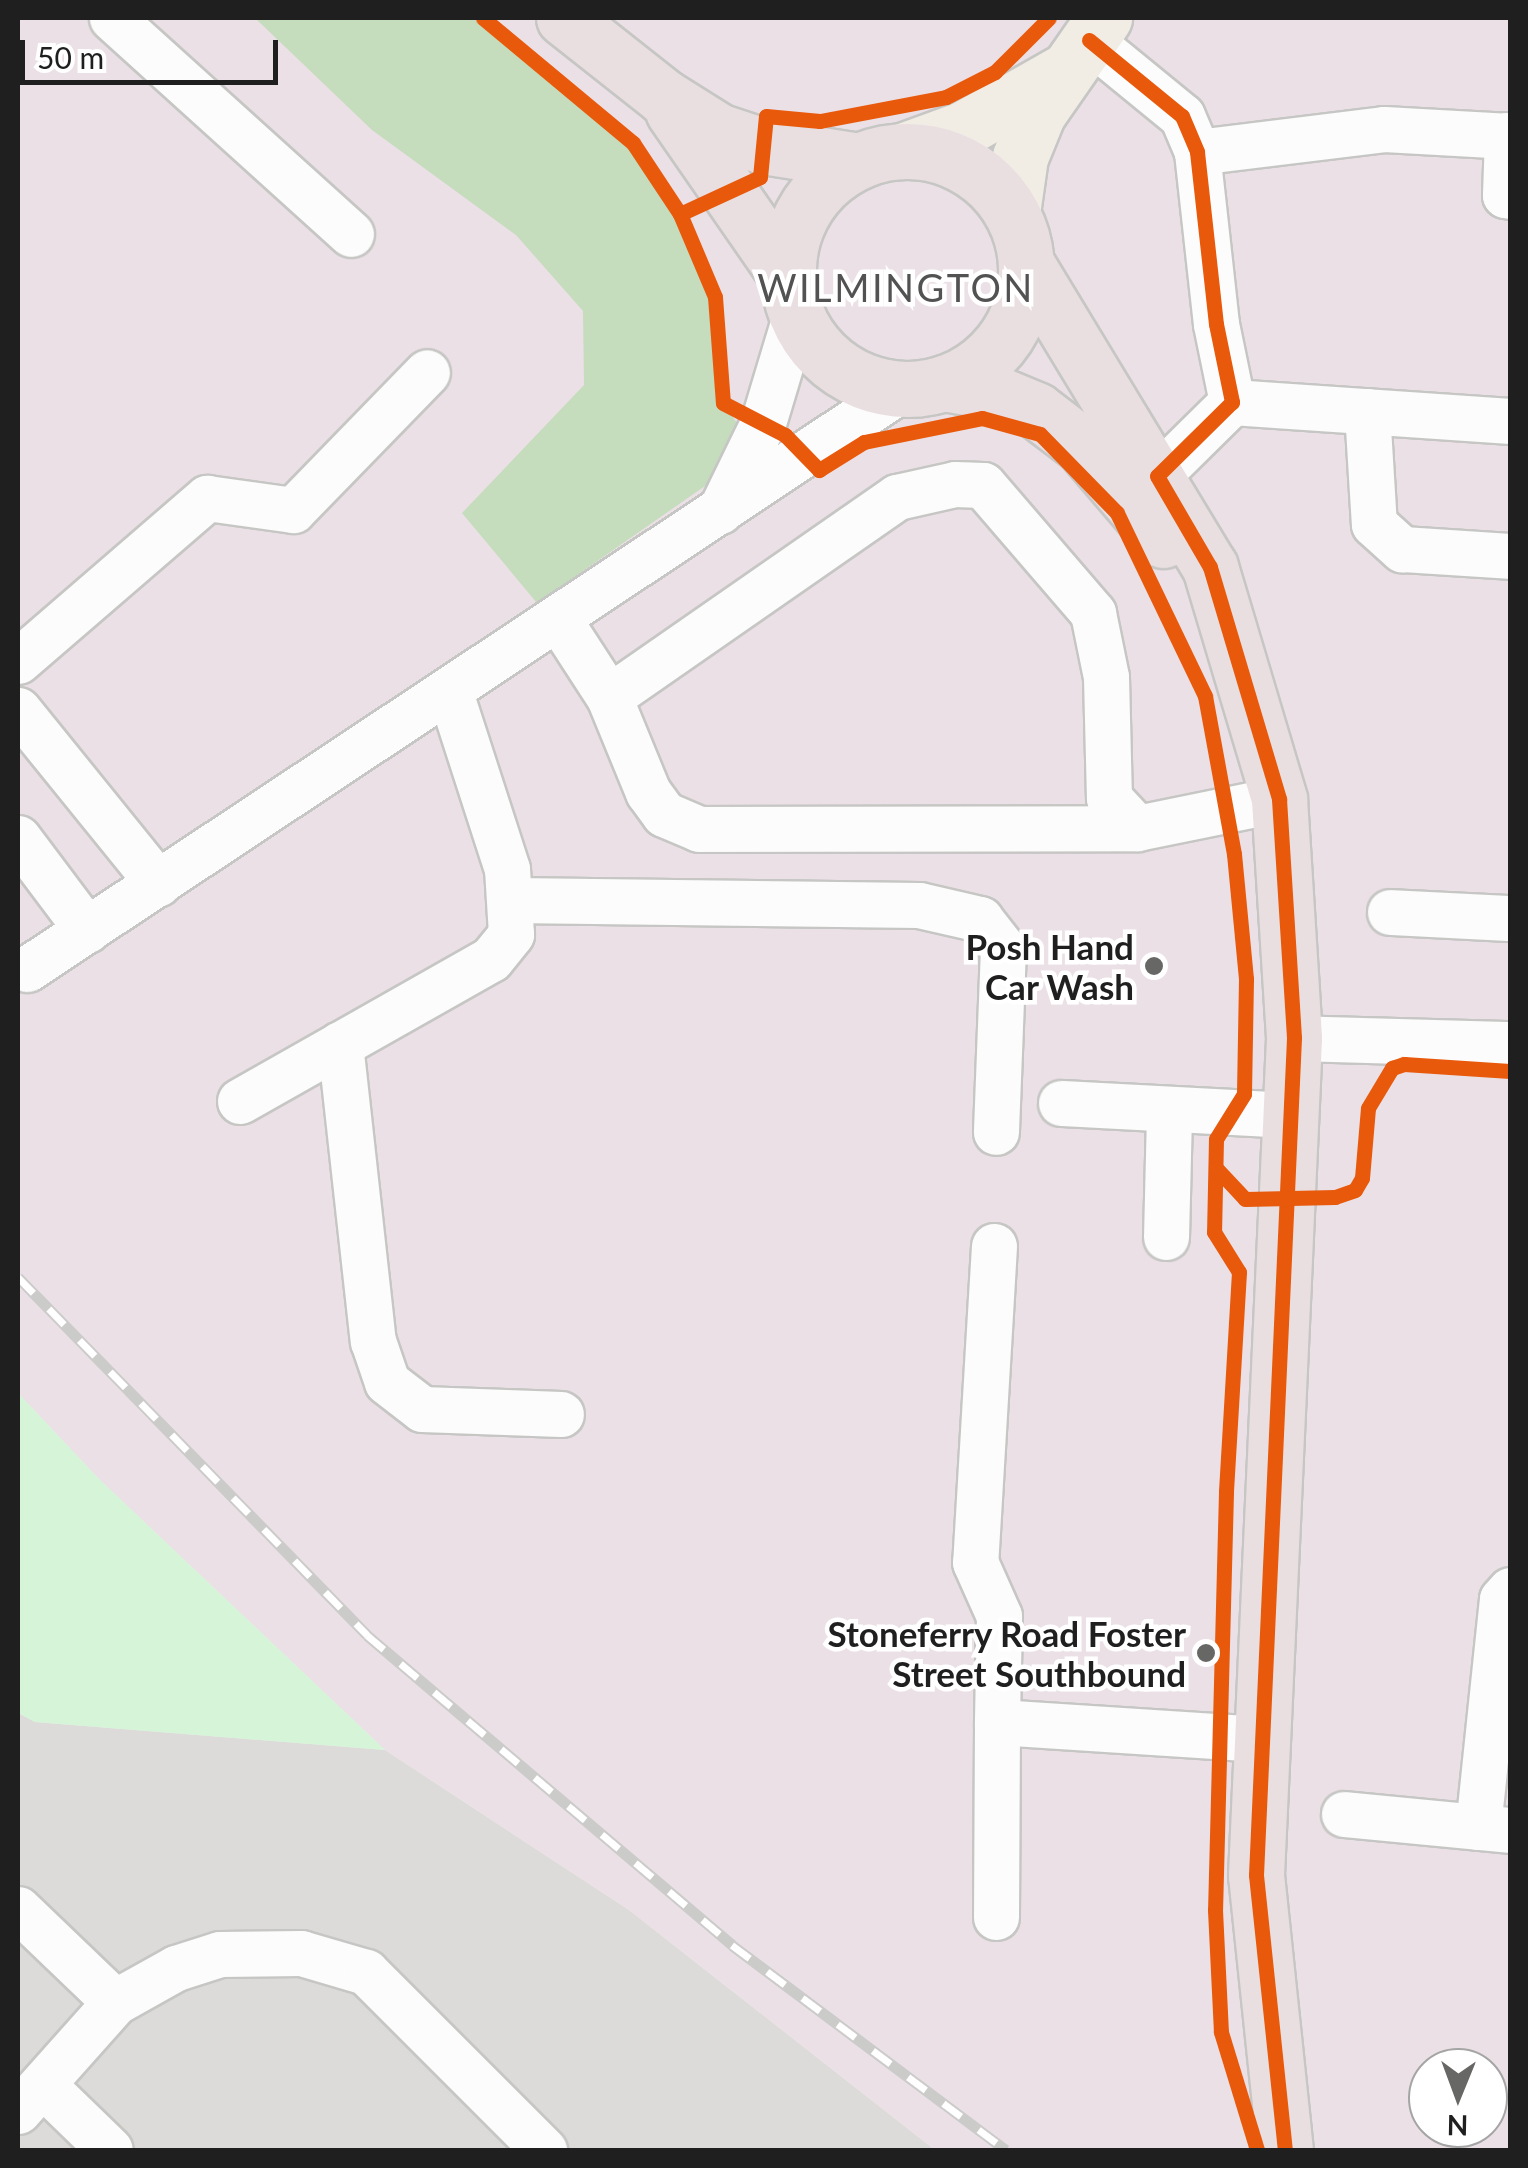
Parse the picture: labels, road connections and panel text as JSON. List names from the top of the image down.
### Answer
{
  "districts": ["WILMINGTON"],
  "places": ["Posh Hand Car Wash", "Stoneferry Road Foster Street Southbound"],
  "scale_bar": "50 m",
  "north": "bottom"
}
